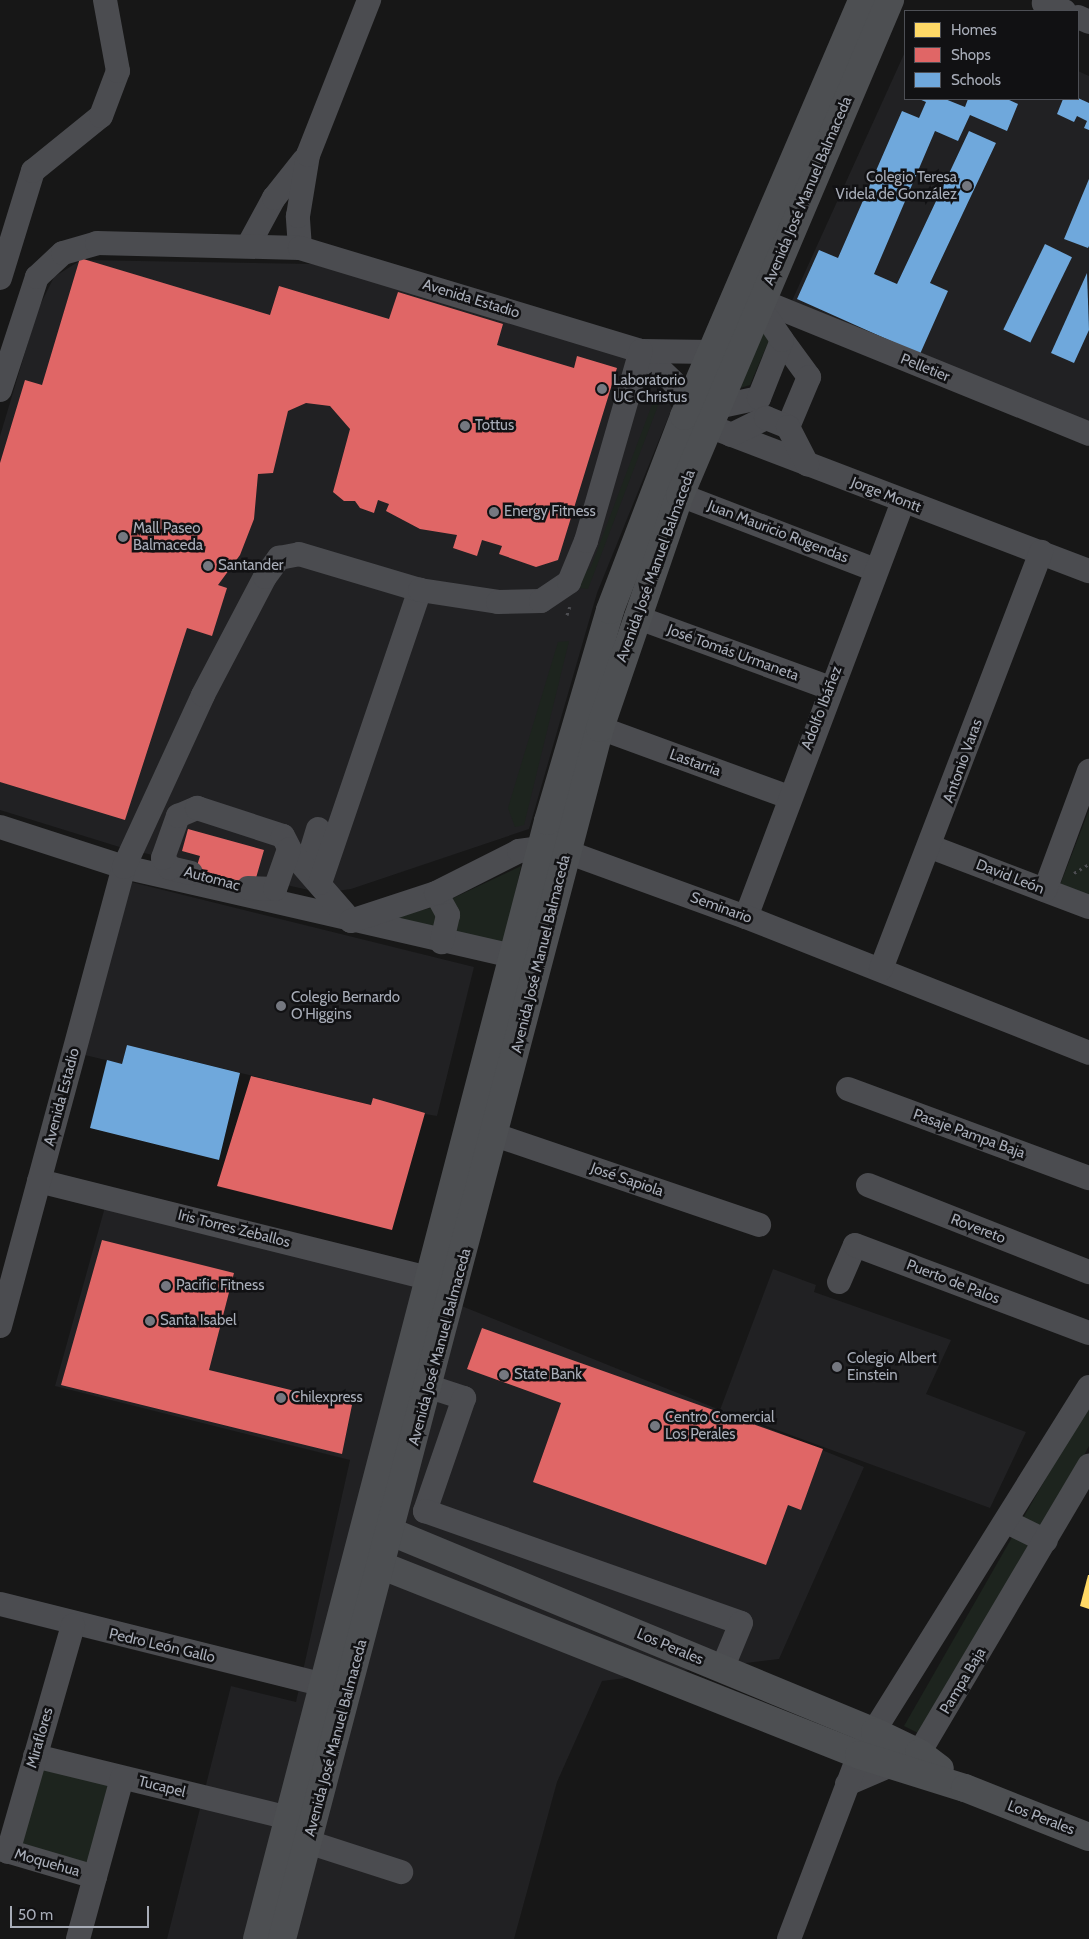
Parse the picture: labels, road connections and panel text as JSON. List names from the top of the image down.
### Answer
{
  "streets": {
    "main road": ["Avenida José Manuel Balmaceda", "Los Perales"],
    "street": [
      "Avenida Estadio",
      "Pelletier",
      "Jorge Montt",
      "Juan Mauricio Rugendas",
      "José Tomás Urmaneta",
      "Adolfo Ibáñez",
      "Antonio Varas",
      "Lastarria",
      "David León",
      "Automac",
      "Seminario",
      "Pasaje Pampa Baja",
      "José Sapiola",
      "Iris Torres Zeballos",
      "Rovereto",
      "Puerto de Palos",
      "Pedro León Gallo",
      "Pampa Baja",
      "Miraflores",
      "Tucapel",
      "Moquehua"
    ]
  },
  "crossings": [
    ["Avenida José Manuel Balmaceda", "Avenida Estadio"],
    ["Avenida José Manuel Balmaceda", "Pelletier"],
    ["Avenida José Manuel Balmaceda", "Jorge Montt"],
    ["Avenida José Manuel Balmaceda", "Juan Mauricio Rugendas"],
    ["Avenida José Manuel Balmaceda", "José Tomás Urmaneta"],
    ["Avenida José Manuel Balmaceda", "Lastarria"],
    ["Avenida José Manuel Balmaceda", "Seminario"],
    ["Avenida José Manuel Balmaceda", "José Sapiola"],
    ["Avenida José Manuel Balmaceda", "Iris Torres Zeballos"],
    ["Avenida José Manuel Balmaceda", "Pedro León Gallo"],
    ["Avenida José Manuel Balmaceda", "Los Perales"],
    ["Avenida José Manuel Balmaceda", "Tucapel"],
    ["Avenida Estadio", "Jorge Montt"],
    ["Avenida Estadio", "Iris Torres Zeballos"],
    ["Jorge Montt", "Adolfo Ibáñez"],
    ["Jorge Montt", "Antonio Varas"],
    ["Juan Mauricio Rugendas", "Adolfo Ibáñez"],
    ["José Tomás Urmaneta", "Adolfo Ibáñez"],
    ["Adolfo Ibáñez", "Lastarria"],
    ["Adolfo Ibáñez", "Seminario"],
    ["Antonio Varas", "David León"],
    ["Antonio Varas", "Seminario"],
    ["Pedro León Gallo", "Miraflores"],
    ["Los Perales", "Pampa Baja"],
    ["Miraflores", "Tucapel"],
    ["Miraflores", "Moquehua"]
  ],
  "places": [
    "Colegio Teresa Videla de González",
    "Laboratorio UC Christus",
    "Tottus",
    "Energy Fitness",
    "Mall Paseo Balmaceda",
    "Santander",
    "Colegio Bernardo O'Higgins",
    "Pacific Fitness",
    "Santa Isabel",
    "Colegio Albert Einstein",
    "State Bank",
    "Chilexpress",
    "Centro Comercial Los Perales"
  ],
  "legend": ["Homes", "Shops", "Schools"],
  "scale_bar": "50 m"
}
